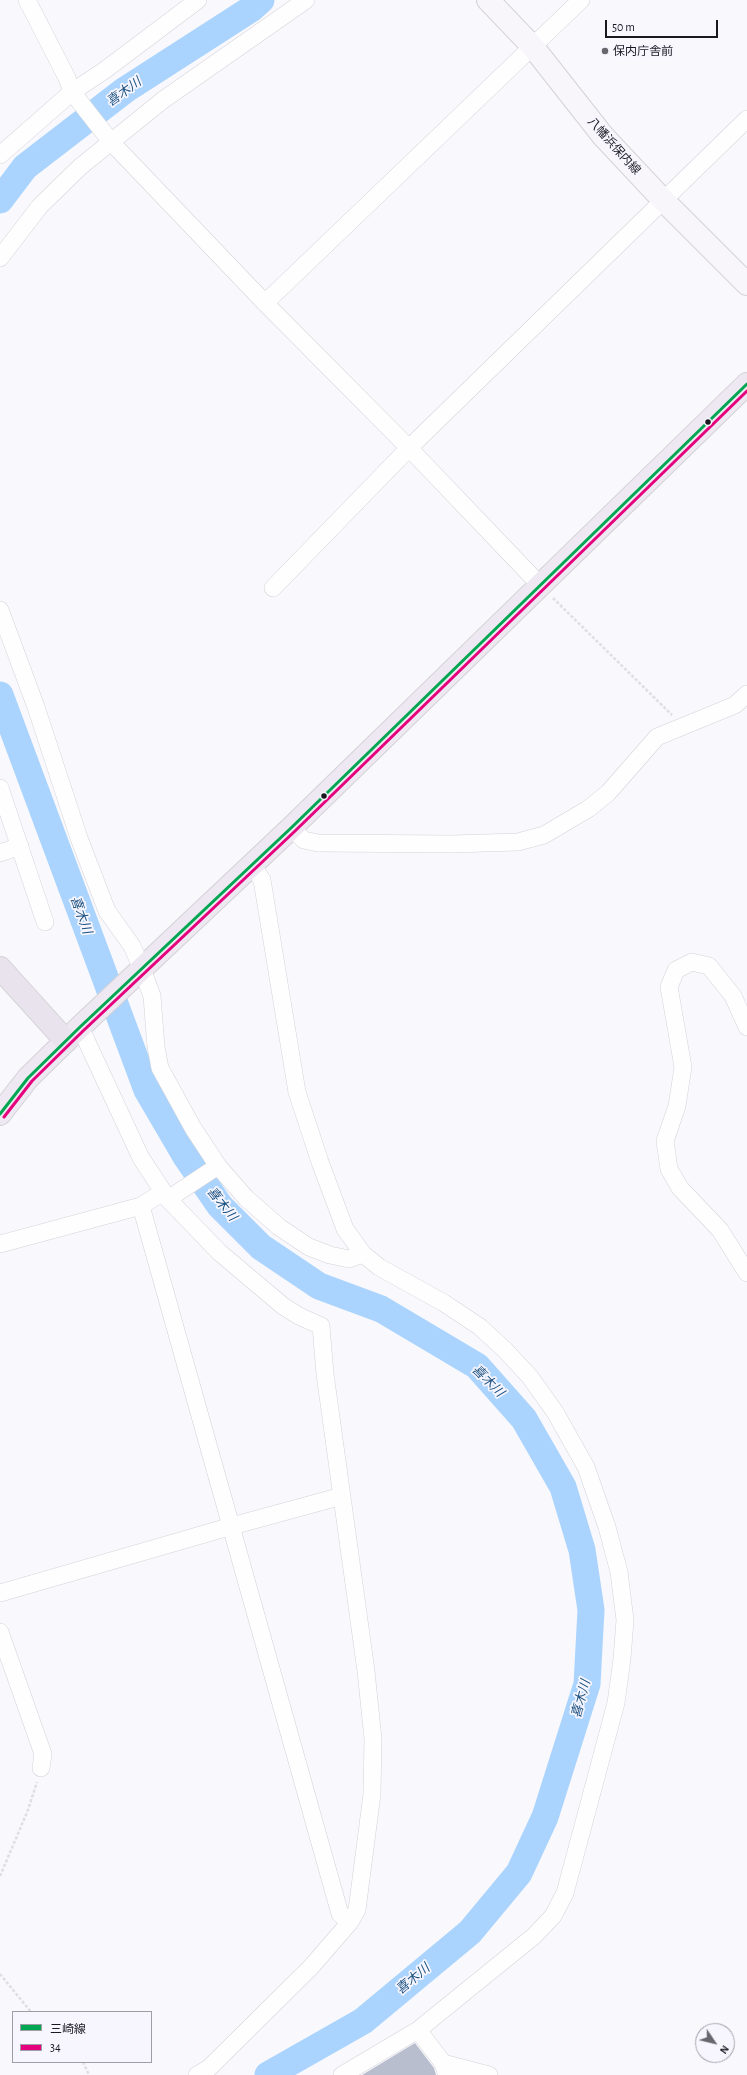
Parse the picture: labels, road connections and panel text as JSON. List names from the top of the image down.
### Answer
{
  "streets": {
    "main road": ["八幡浜保内線"]
  },
  "water": ["喜木川"],
  "places": ["保内庁舎前"],
  "lines": ["transit line 三崎線", "transit line 34"],
  "legend": ["三崎線", "34"],
  "scale_bar": "50 m",
  "north": "bottom right"
}
